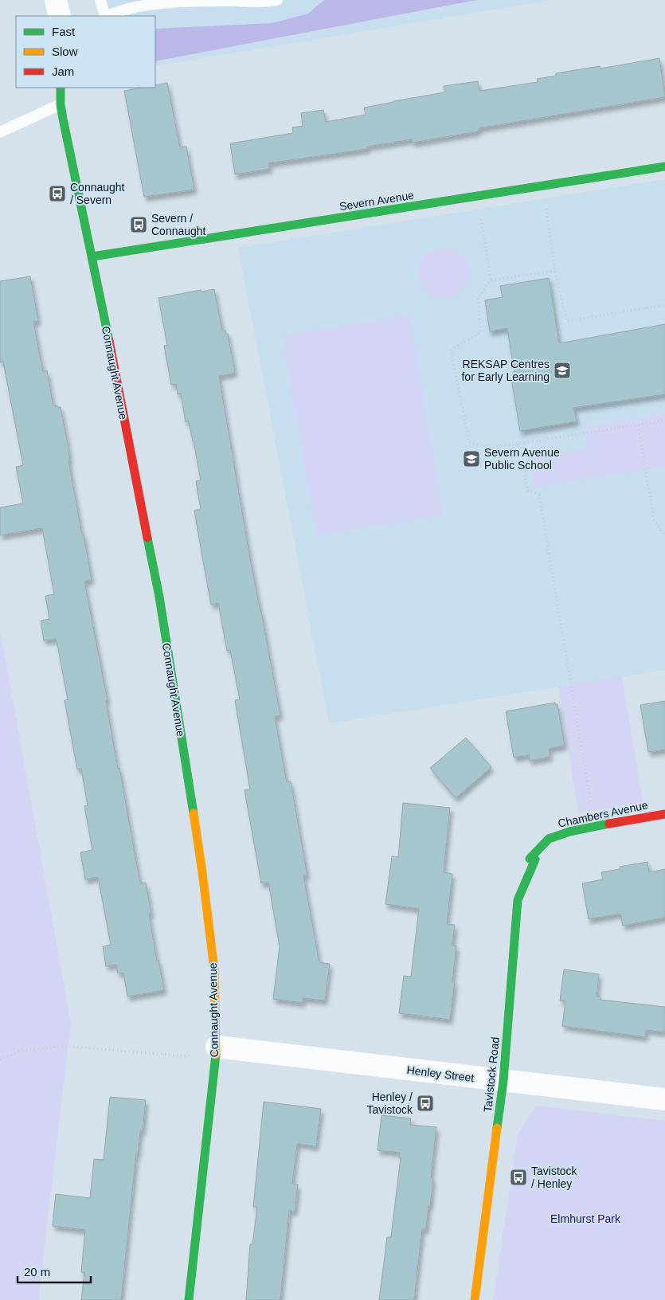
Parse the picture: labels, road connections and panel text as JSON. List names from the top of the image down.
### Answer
{
  "streets": {
    "street": [
      "Severn Avenue",
      "Connaught Avenue",
      "Chambers Avenue",
      "Henley Street",
      "Tavistock Road"
    ]
  },
  "crossings": [
    ["Severn Avenue", "Connaught Avenue"],
    ["Connaught Avenue", "Henley Street"],
    ["Chambers Avenue", "Tavistock Road"],
    ["Henley Street", "Tavistock Road"]
  ],
  "parks": ["Elmhurst Park"],
  "places": {
    "bus stop": [
      "Connaught / Severn",
      "Severn / Connaught",
      "Henley / Tavistock",
      "Tavistock / Henley"
    ],
    "school or university": ["REKSAP Centres for Early Learning", "Severn Avenue Public School"]
  },
  "legend": ["Fast", "Slow", "Jam"],
  "scale_bar": "20 m"
}
